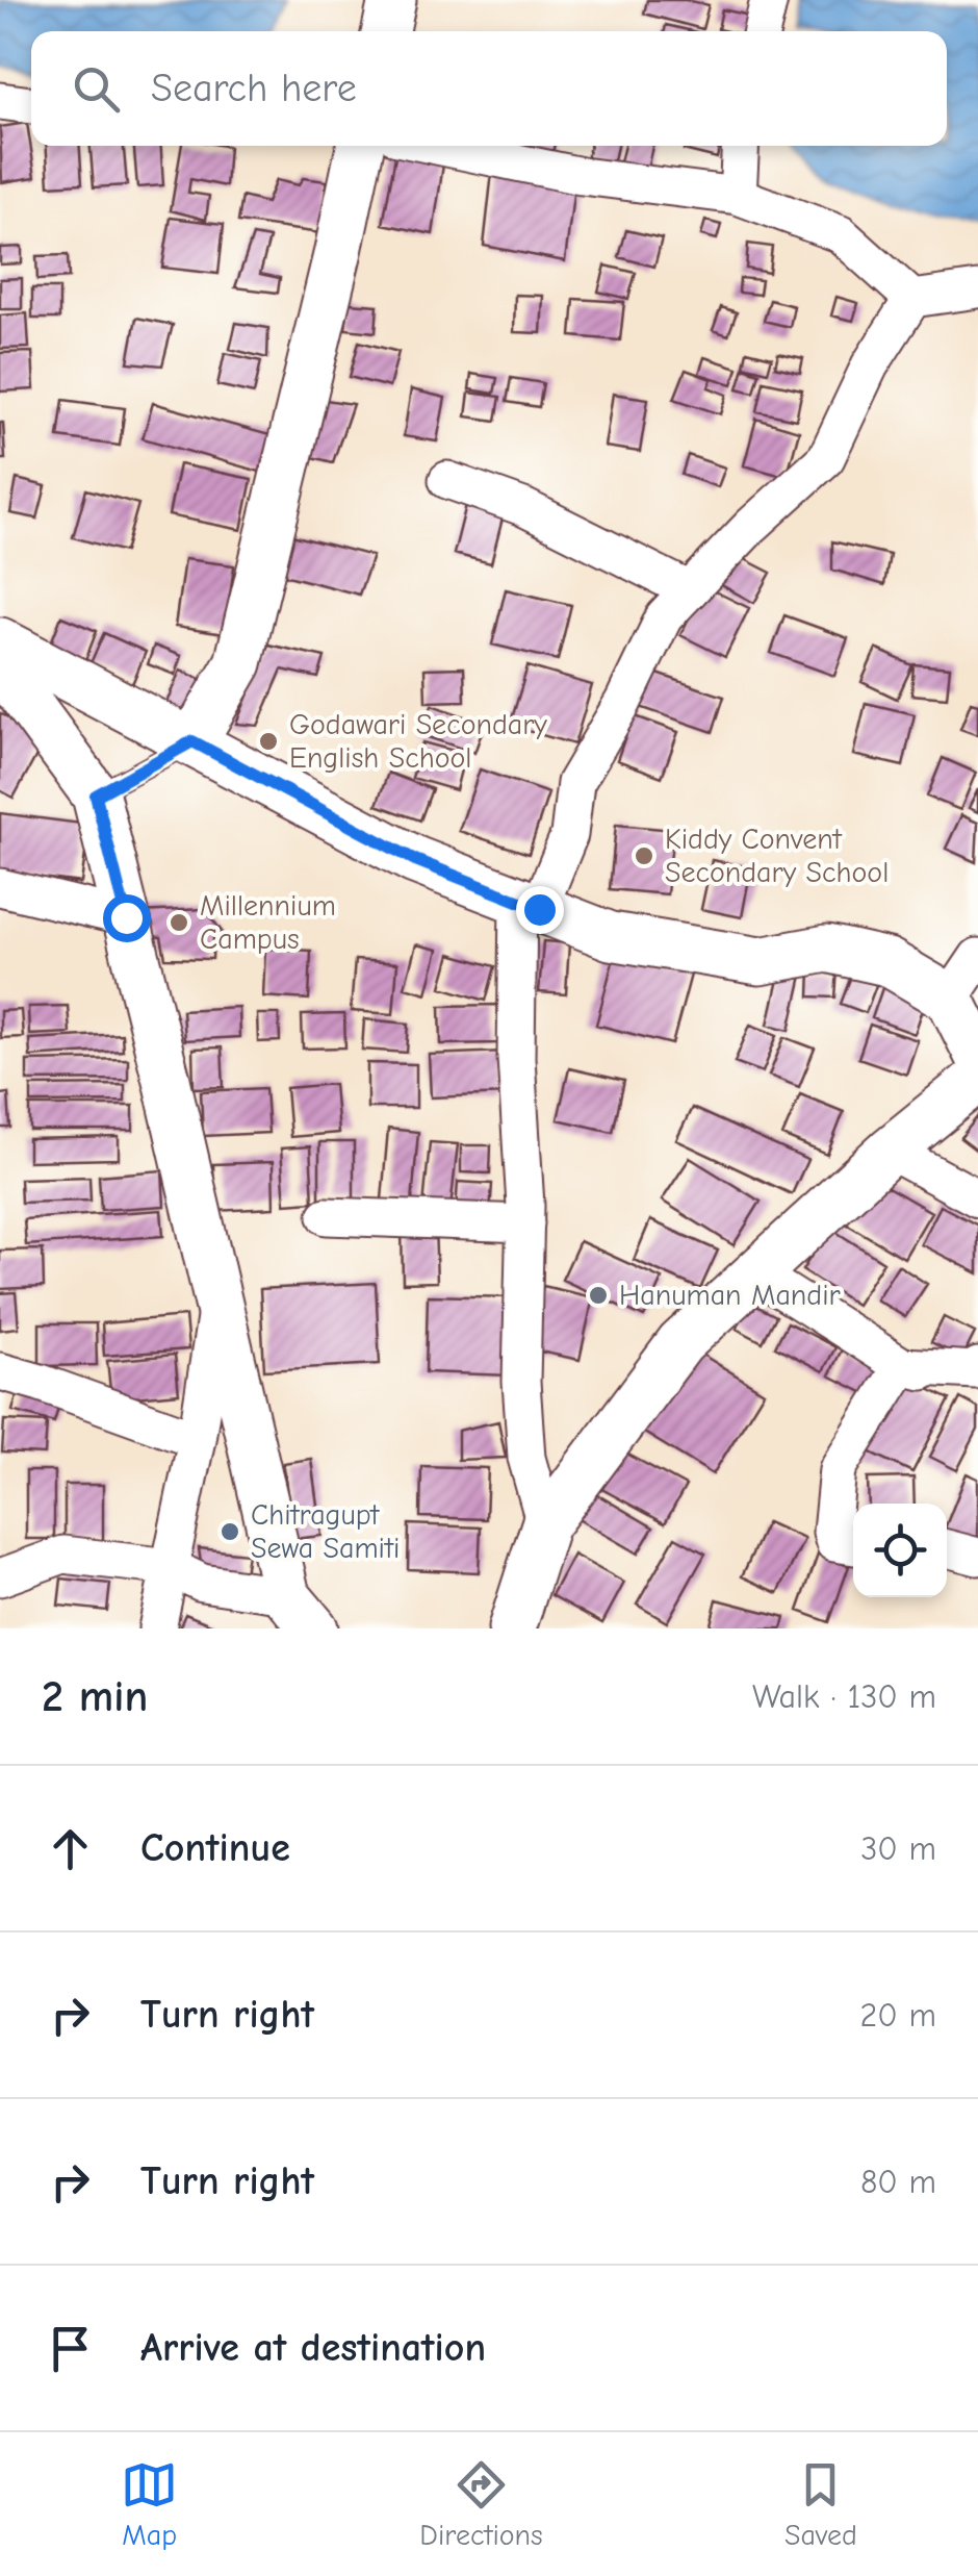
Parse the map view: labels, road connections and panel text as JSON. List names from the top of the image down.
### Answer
{
  "places": [
    "Godawari Secondary English School",
    "Kiddy Convent Secondary School",
    "Millennium Campus",
    "Hanuman Mandir",
    "Chitragupt Sewa Samiti"
  ],
  "page": {
    "search": "Search here",
    "heading": ["2 min", "Walk · 130 m"],
    "list": [
      ["Continue", "30 m"],
      ["Turn right", "20 m"],
      ["Turn right", "80 m"],
      "Arrive at destination"
    ],
    "nav": ["Map", "Directions", "Saved"]
  }
}
